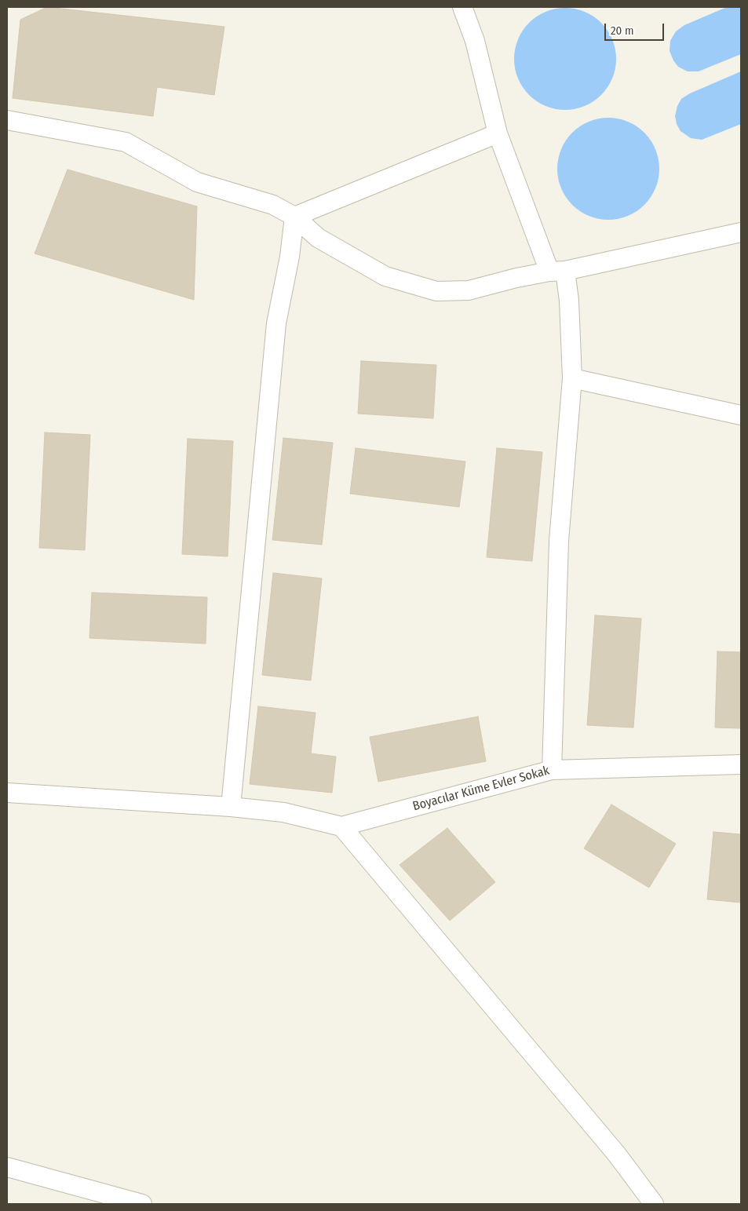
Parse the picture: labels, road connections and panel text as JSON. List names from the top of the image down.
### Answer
{
  "streets": {
    "street": ["Boyacılar Küme Evler Sokak"]
  },
  "scale_bar": "20 m"
}
